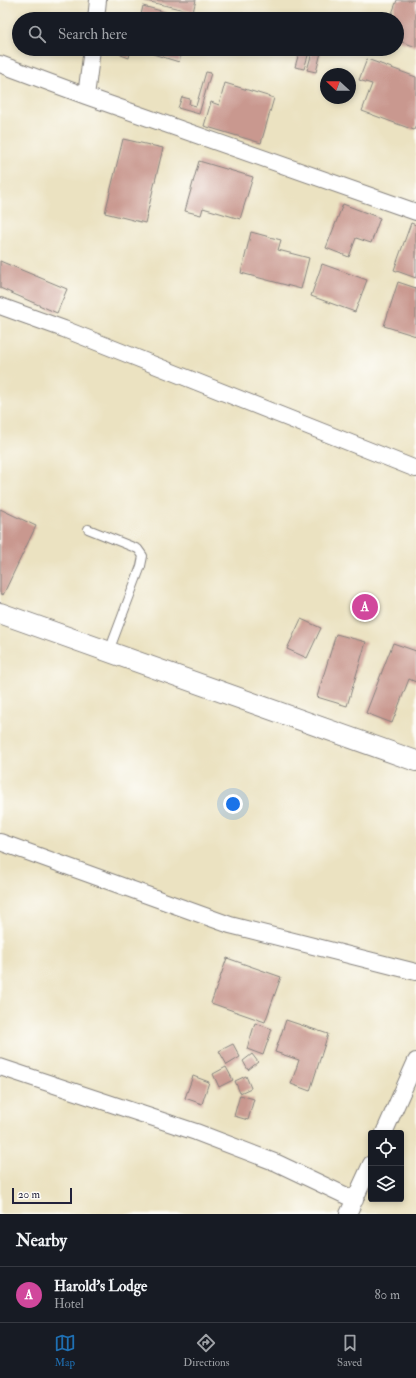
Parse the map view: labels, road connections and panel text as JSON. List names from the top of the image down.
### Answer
{
  "scale_bar": "20 m",
  "north": "left",
  "page": {
    "search": "Search here",
    "pins": "A",
    "scale": "20 m",
    "heading": "Nearby",
    "list": [
      {
        "mark": "A",
        "name": "Harold's Lodge",
        "note": "Hotel",
        "value": "80 m"
      }
    ],
    "nav": ["Map", "Directions", "Saved"]
  }
}
